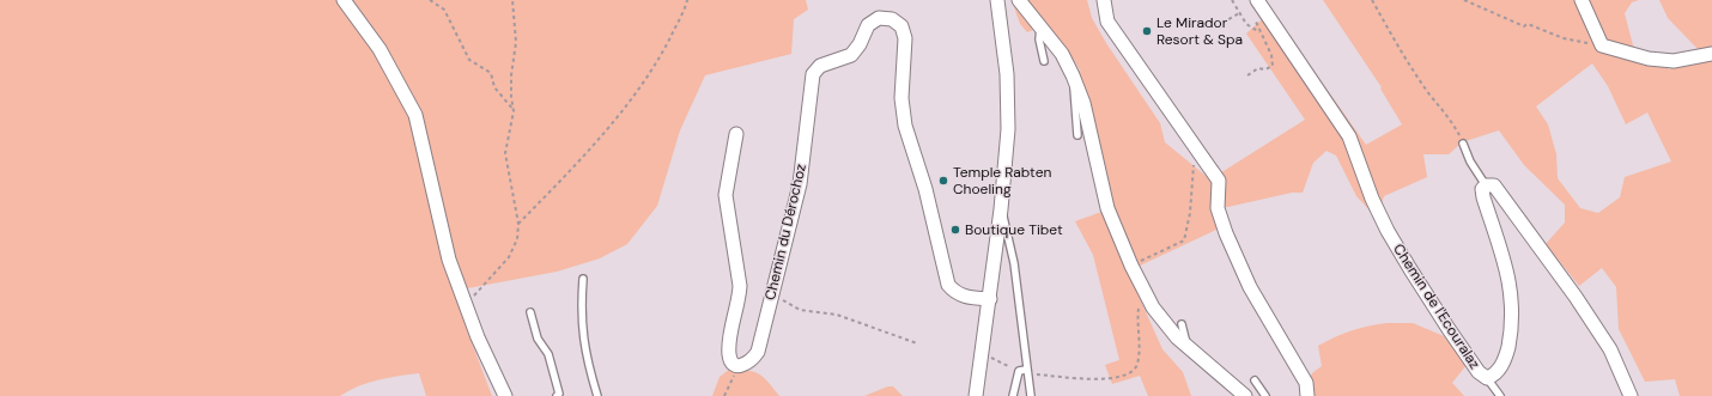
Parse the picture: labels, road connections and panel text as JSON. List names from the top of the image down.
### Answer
{
  "streets": {
    "street": ["Chemin du Dérochoz", "Chemin de l'Ecouralaz"]
  },
  "places": ["Le Mirador Resort & Spa", "Temple Rabten Choeling", "Boutique Tibet"]
}
